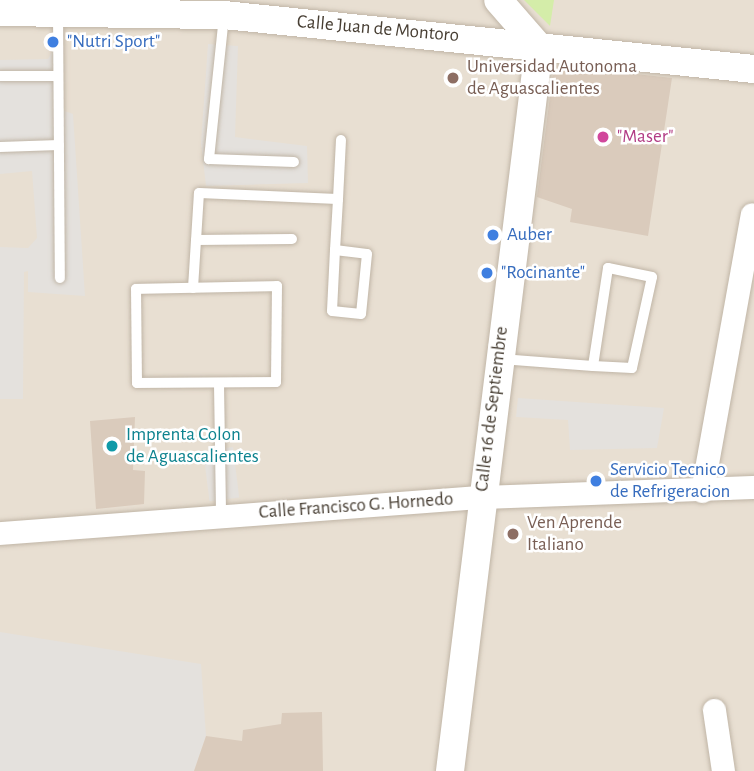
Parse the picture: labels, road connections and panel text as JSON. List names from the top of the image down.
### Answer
{
  "streets": {
    "street": ["Calle Juan de Montoro", "Calle 16 de Septiembre", "Calle Francisco G. Hornedo"]
  },
  "crossings": [
    ["Calle Juan de Montoro", "Calle 16 de Septiembre"],
    ["Calle 16 de Septiembre", "Calle Francisco G. Hornedo"]
  ],
  "places": [
    "\"Nutri Sport\"",
    "Universidad Autonoma de Aguascalientes",
    "\"Maser\"",
    "Auber",
    "\"Rocinante\"",
    "Imprenta Colon de Aguascalientes",
    "Servicio Tecnico de Refrigeracion",
    "Ven Aprende Italiano"
  ]
}
